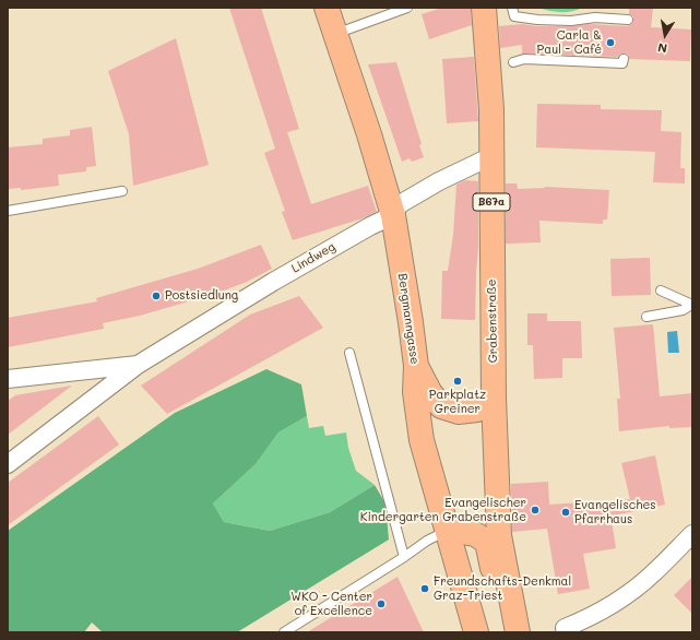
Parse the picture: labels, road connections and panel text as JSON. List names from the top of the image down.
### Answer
{
  "streets": {
    "main road": ["B67a", "Bergmanngasse", "Grabenstraße"],
    "street": ["Lindweg"]
  },
  "crossings": [
    ["Lindweg", "Bergmanngasse"],
    ["Lindweg", "Grabenstraße"]
  ],
  "places": [
    "Carla & Paul - Café",
    "Postsiedlung",
    "Parkplatz Greiner",
    "Evangelischer Kindergarten Grabenstraße",
    "Evangelisches Pfarrhaus",
    "Freundschafts-Denkmal Graz-Triest",
    "WKO - Center of Excellence"
  ],
  "north": "bottom"
}
